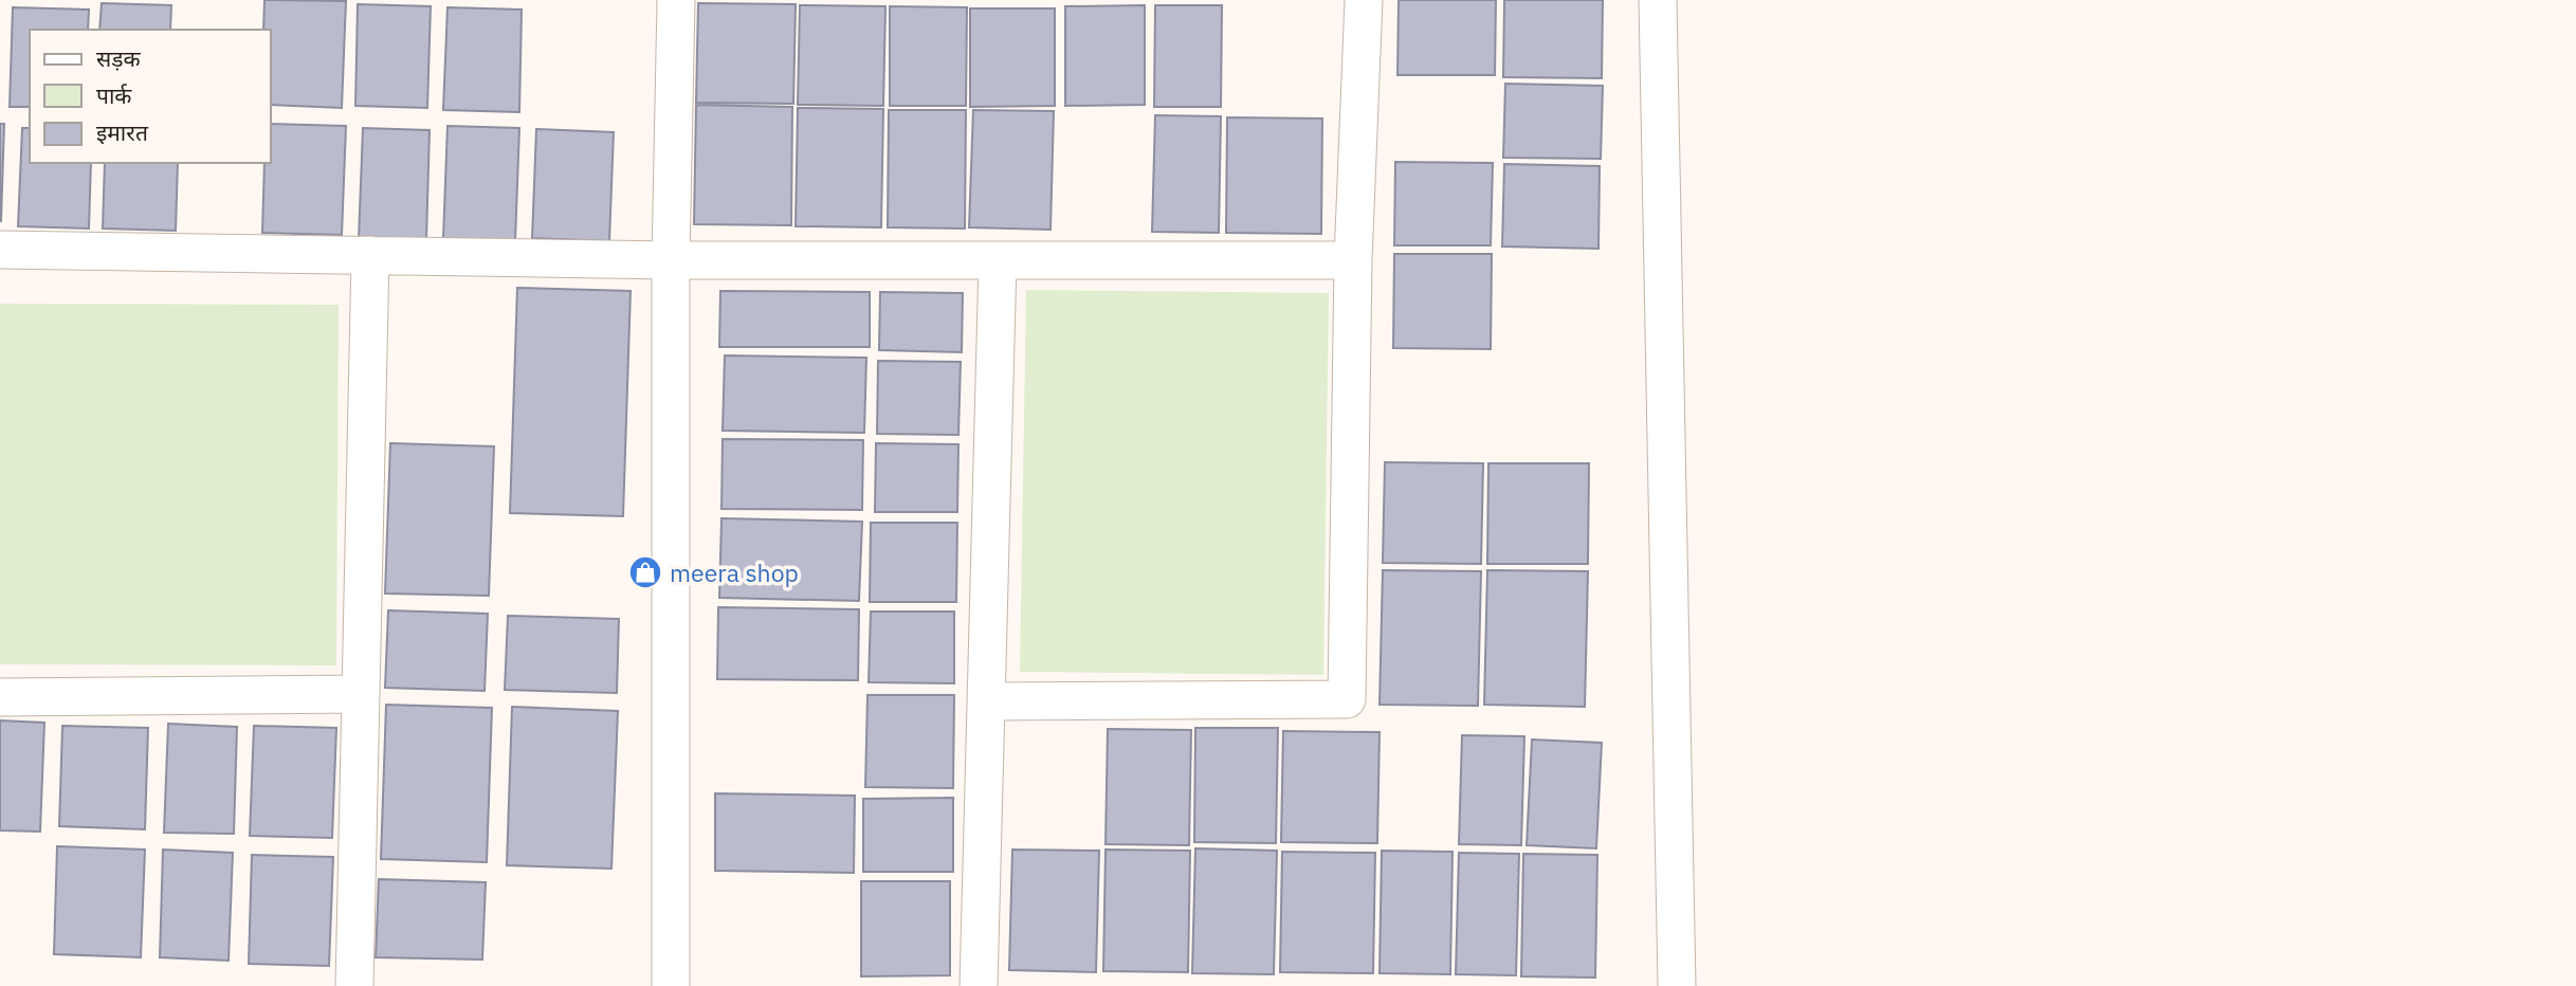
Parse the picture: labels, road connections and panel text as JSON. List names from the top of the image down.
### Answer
{
  "places": {
    "shop": ["meera shop"]
  },
  "legend": ["सड़क", "पार्क", "इमारत"]
}
